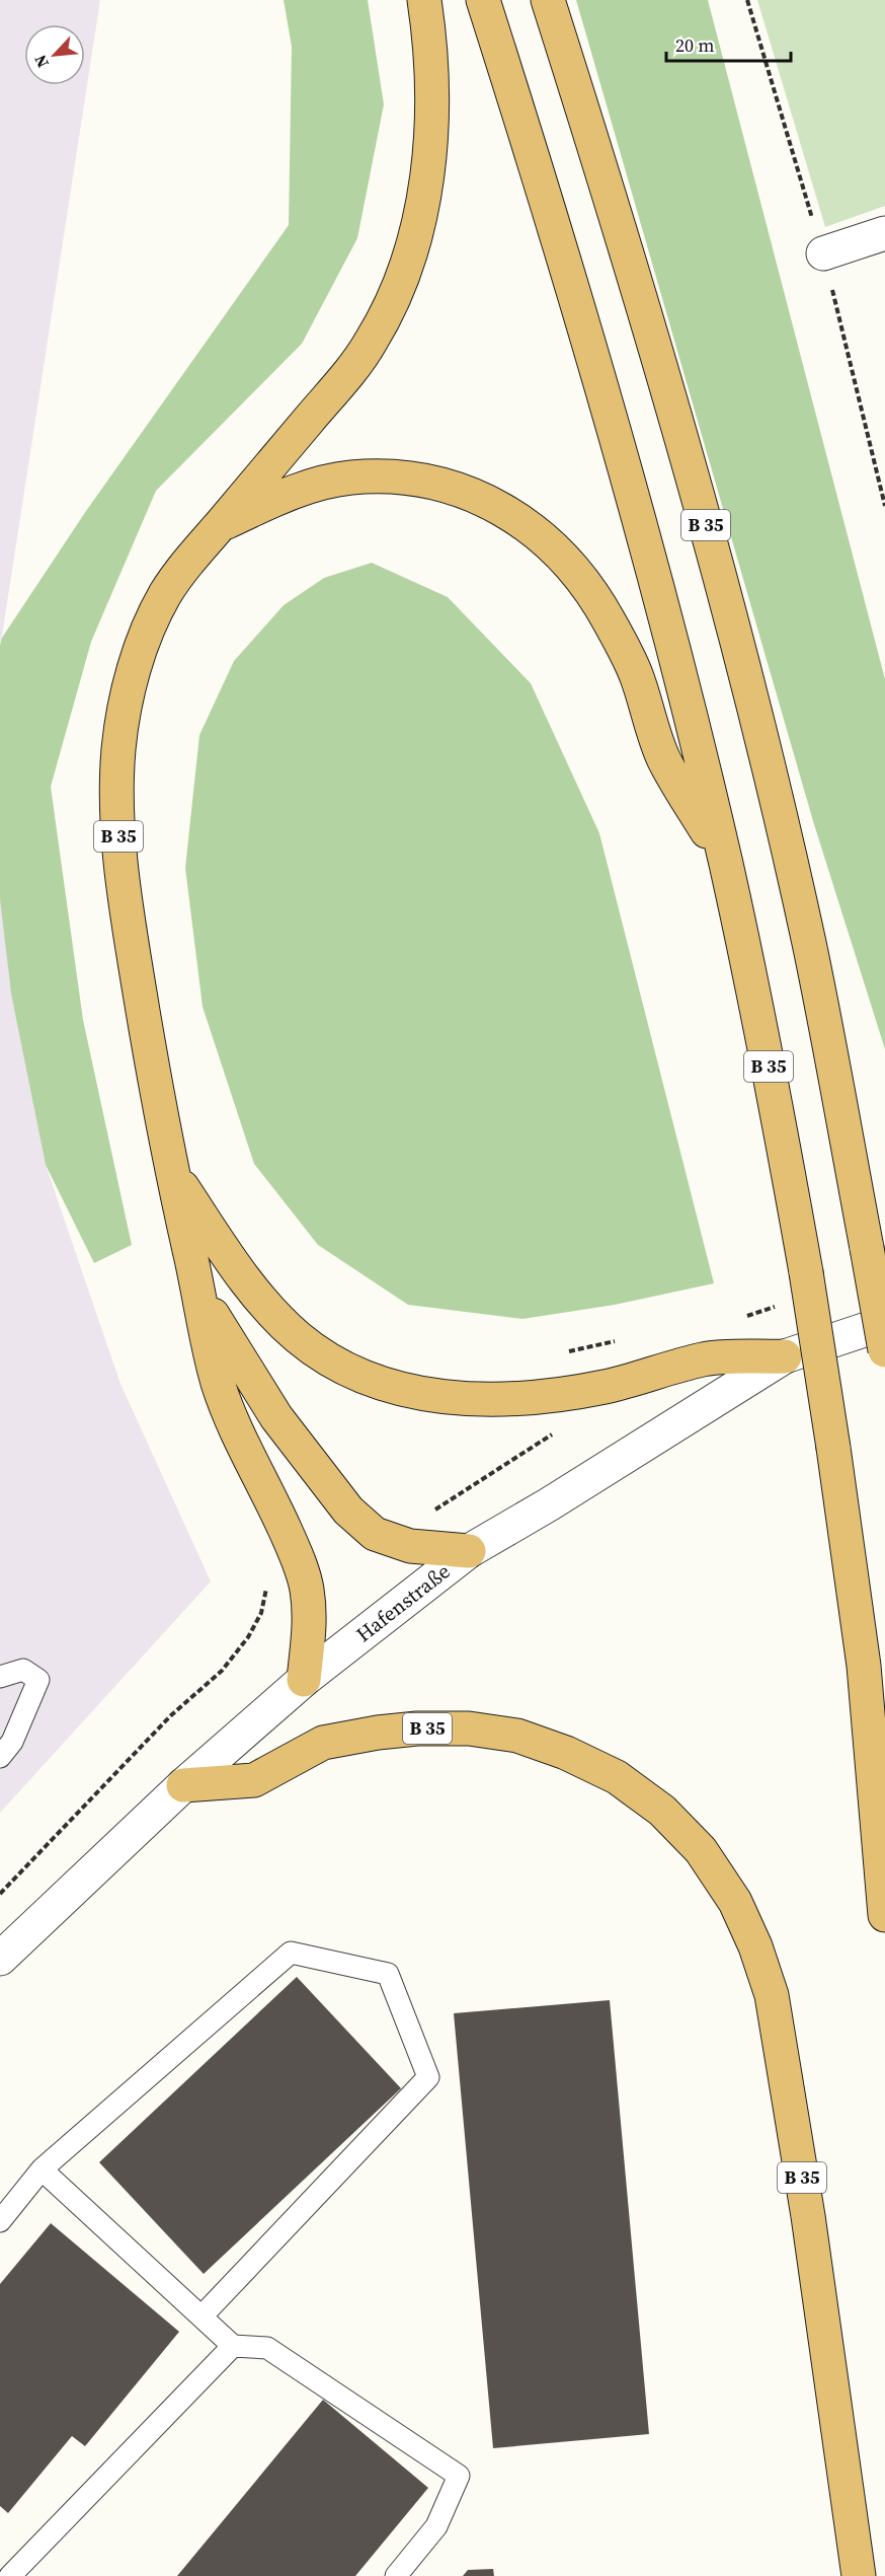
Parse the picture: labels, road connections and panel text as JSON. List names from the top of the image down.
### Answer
{
  "streets": {
    "highway": ["B 35"],
    "street": ["Hafenstraße"]
  },
  "crossings": [
    ["B 35", "Hafenstraße"]
  ],
  "scale_bar": "20 m",
  "north": "bottom left"
}
